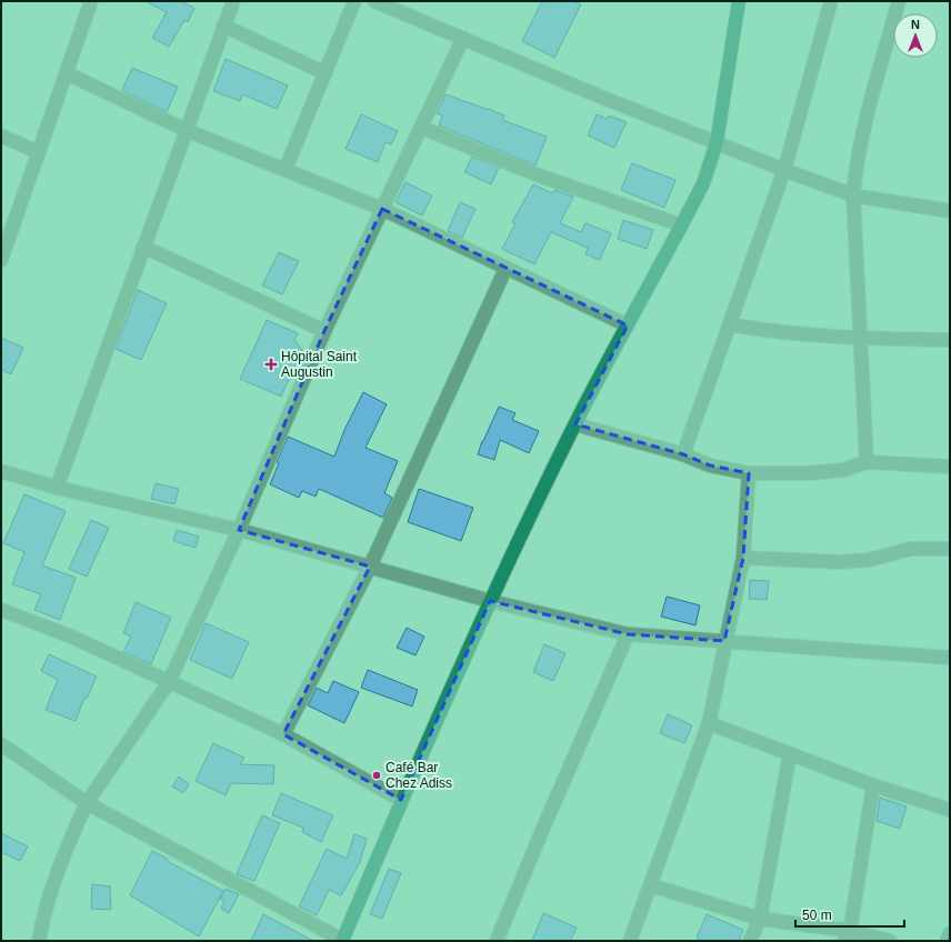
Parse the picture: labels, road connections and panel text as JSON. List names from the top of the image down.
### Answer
{
  "places": {
    "health": ["Hôpital Saint Augustin"],
    "other": ["Café Bar Chez Adiss"]
  },
  "scale_bar": "50 m",
  "north": "top"
}
